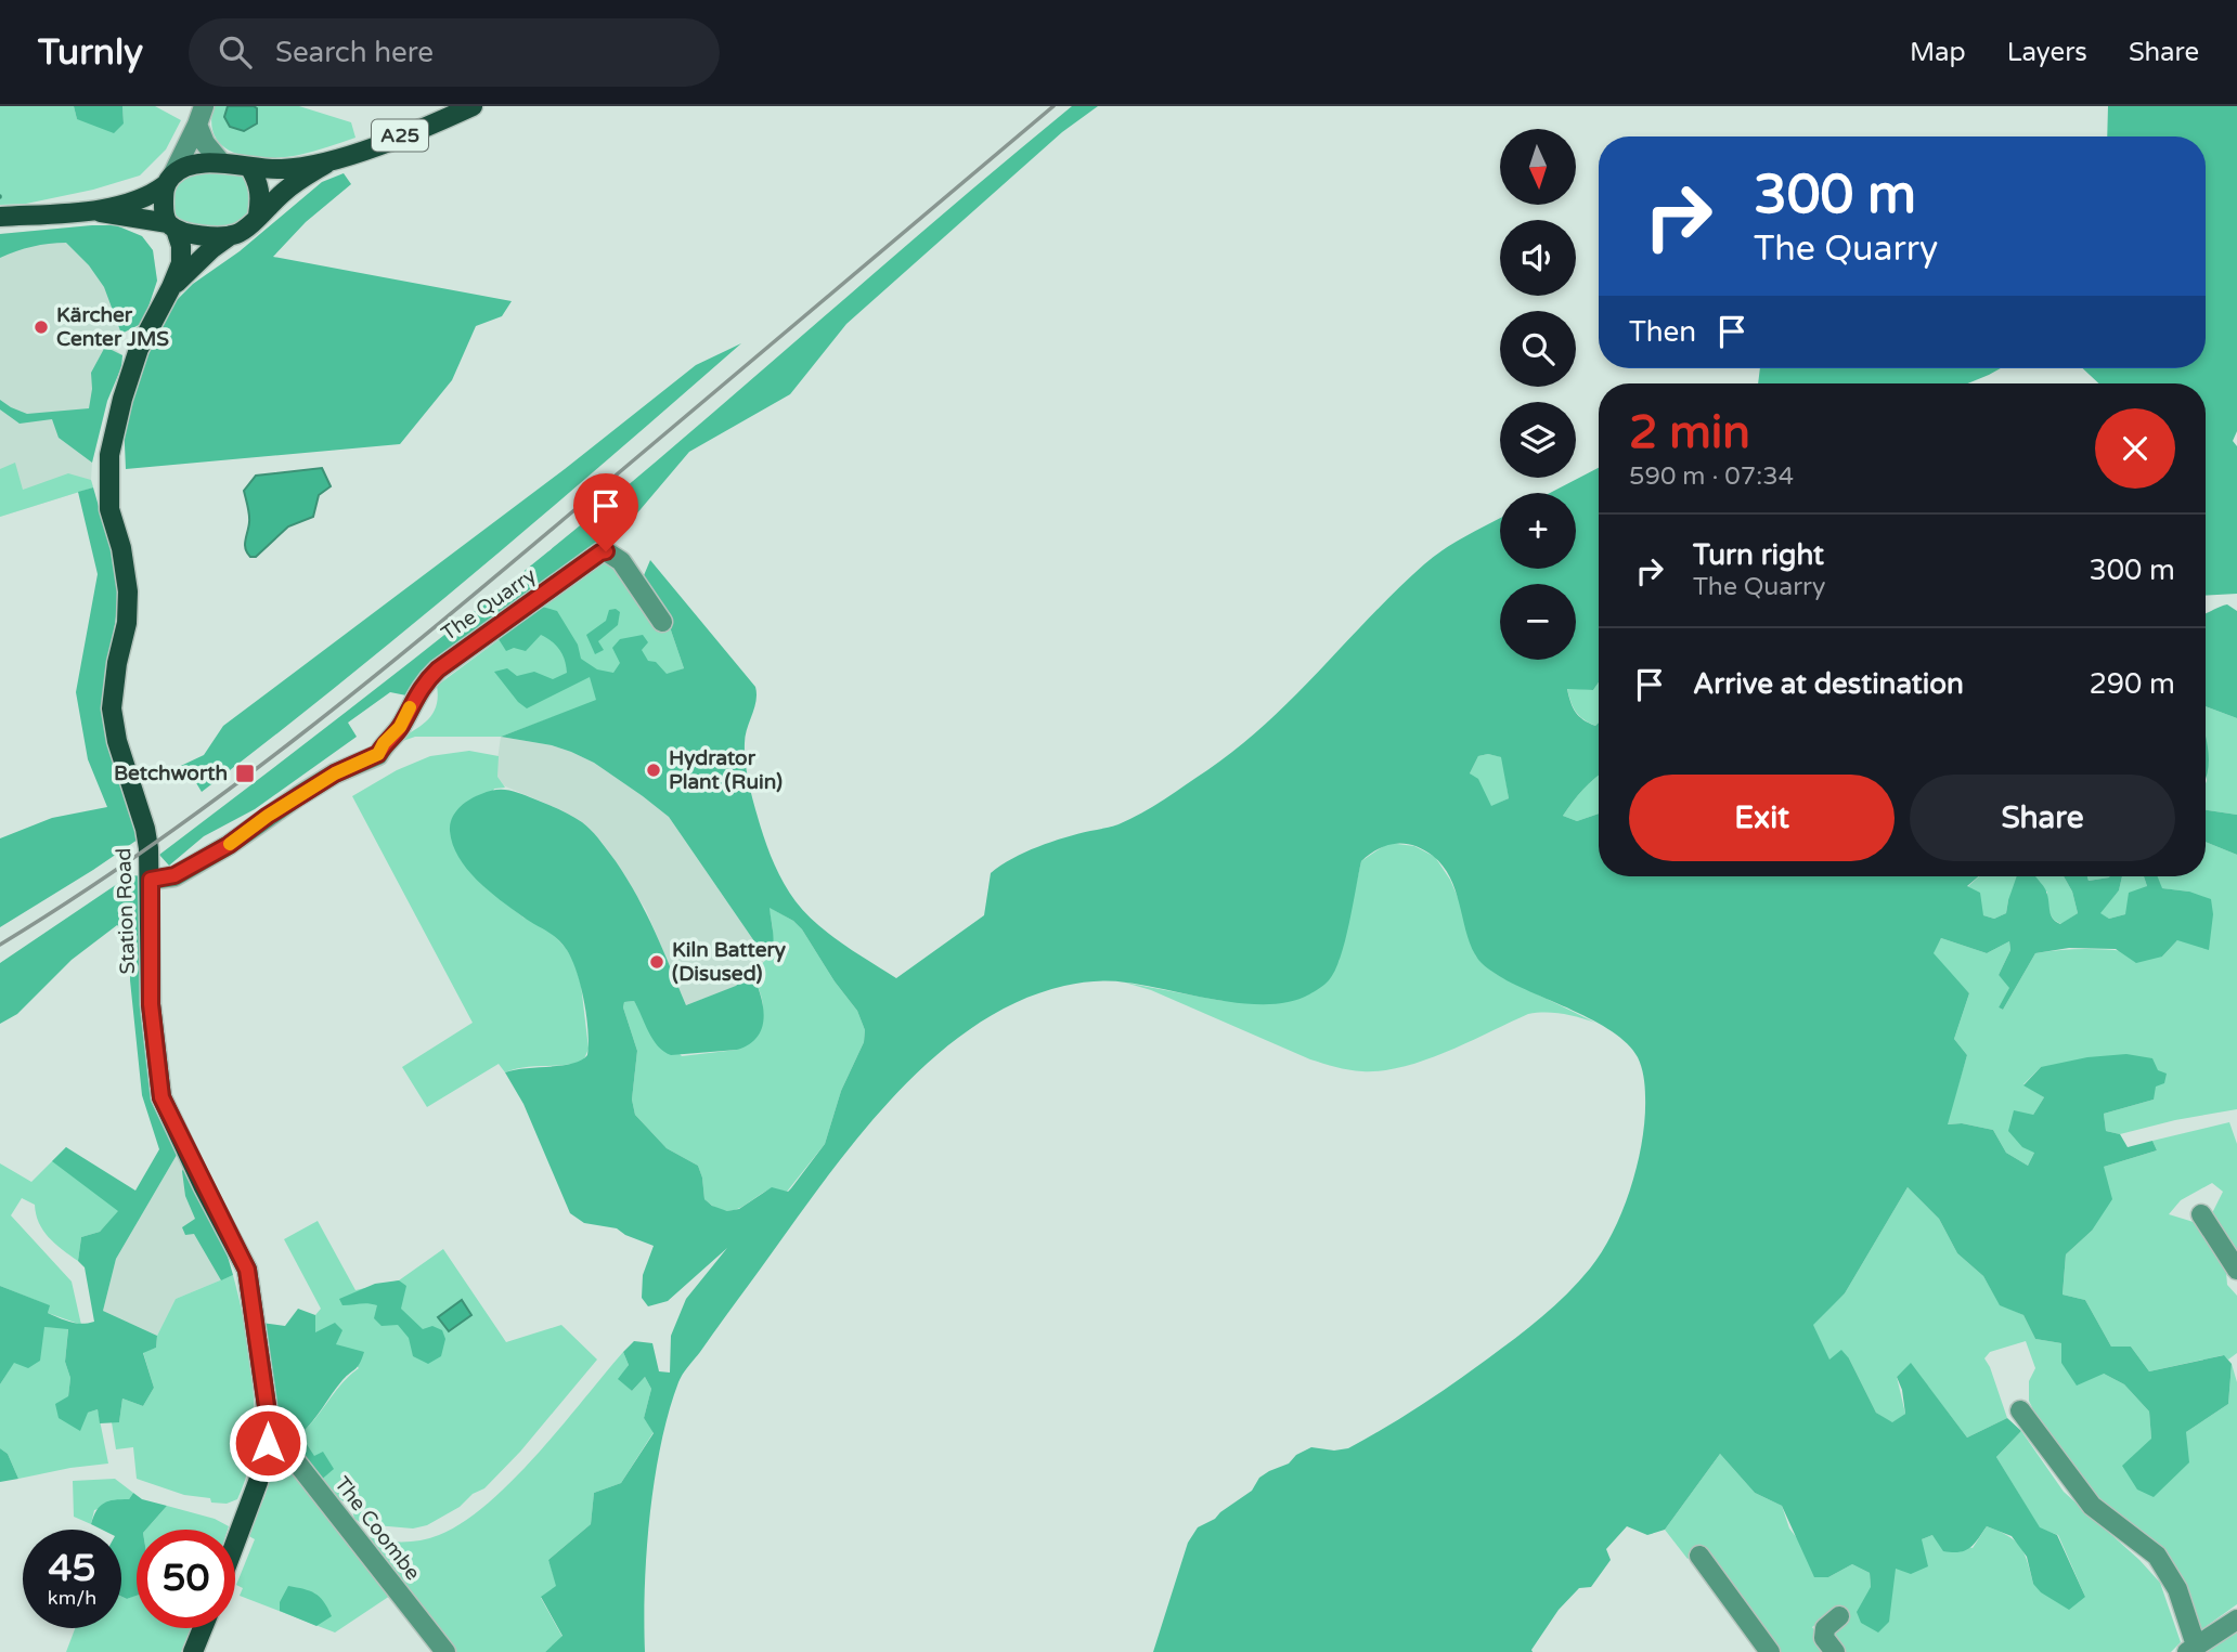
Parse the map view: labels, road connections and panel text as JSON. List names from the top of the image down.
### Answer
{
  "streets": {
    "main road": ["A25", "Station Road"],
    "street": ["The Quarry", "The Coombe"]
  },
  "crossings": [
    ["A25", "Station Road"],
    ["The Quarry", "Station Road"],
    ["Station Road", "The Coombe"]
  ],
  "places": {
    "other": ["Kärcher Center JMS", "Hydrator Plant (Ruin)", "Kiln Battery (Disused)"],
    "transit": ["Betchworth"]
  },
  "north": "bottom",
  "page": {
    "header": "Turnly",
    "search": "Search here",
    "nav": ["Map", "Layers", "Share"],
    "map_buttons": ["+", "−"],
    "turn": ["300 m", "The Quarry"],
    "then": "Then",
    "heading": ["2 min", "590 m · 07:34"],
    "list": [
      {
        "name": "Turn right",
        "note": "The Quarry",
        "value": "300 m"
      },
      {
        "name": "Arrive at destination",
        "value": "290 m"
      }
    ],
    "buttons": ["Exit", "Share"],
    "speed": "45 km/h",
    "limit": "50"
  }
}
